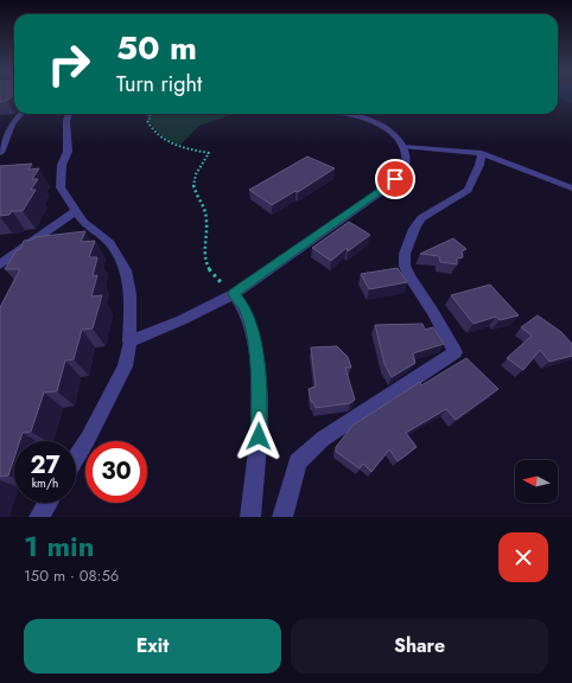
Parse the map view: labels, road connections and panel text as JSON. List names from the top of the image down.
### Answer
{
  "north": "left",
  "page": {
    "turn": ["50 m", "Turn right"],
    "speed": "27 km/h",
    "limit": "30",
    "heading": ["1 min", "150 m · 08:56"],
    "buttons": ["Exit", "Share"]
  }
}
